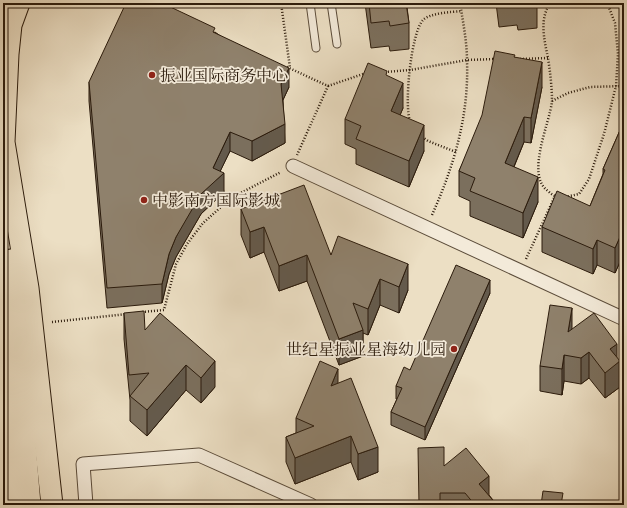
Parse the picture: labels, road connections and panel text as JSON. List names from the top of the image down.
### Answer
{
  "places": ["振业国际商务中心", "中影南方国际影城", "世纪星振业星海幼儿园"]
}
